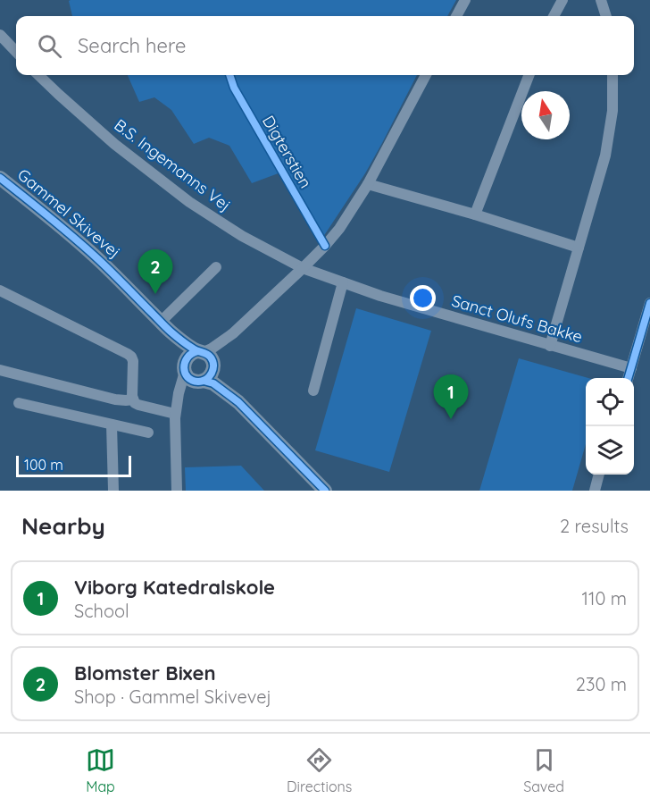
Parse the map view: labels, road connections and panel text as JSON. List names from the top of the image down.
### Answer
{
  "streets": {
    "main road": ["Gammel Skivevej"],
    "street": ["B.S. Ingemanns Vej", "Sanct Olufs Bakke"],
    "cycle path": ["Digterstien"]
  },
  "crossings": [
    ["B.S. Ingemanns Vej", "Sanct Olufs Bakke"]
  ],
  "scale_bar": "100 m",
  "north": "top",
  "page": {
    "search": "Search here",
    "pins": ["2", "1"],
    "scale": "100 m",
    "heading": ["Nearby", "2 results"],
    "list": [
      {
        "mark": "1",
        "name": "Viborg Katedralskole",
        "note": "School",
        "value": "110 m"
      },
      {
        "mark": "2",
        "name": "Blomster Bixen",
        "note": "Shop · Gammel Skivevej",
        "value": "230 m"
      }
    ],
    "nav": ["Map", "Directions", "Saved"]
  }
}
